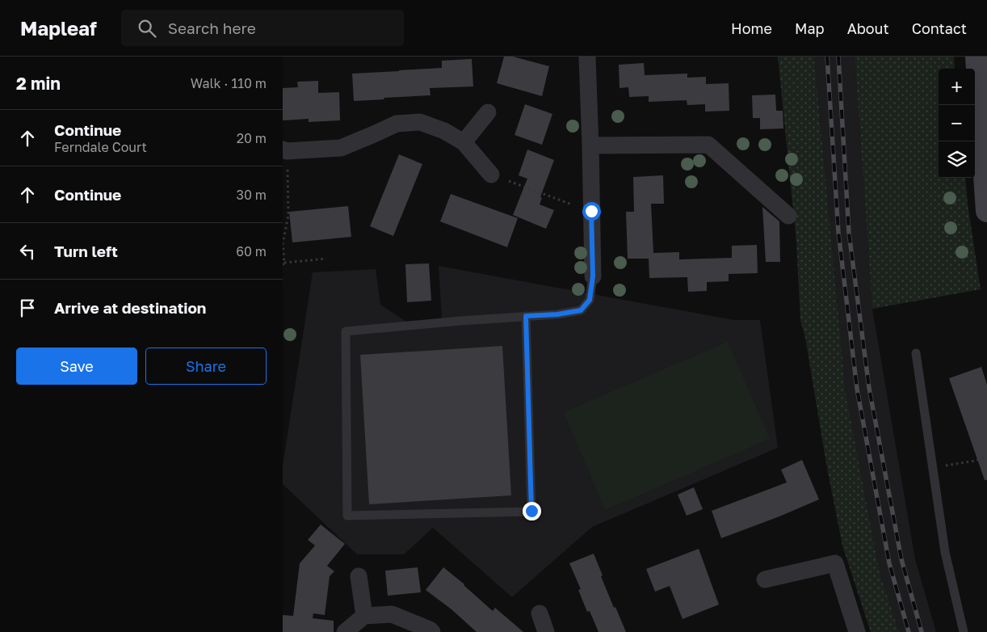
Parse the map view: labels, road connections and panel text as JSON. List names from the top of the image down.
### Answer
{
  "page": {
    "header": "Mapleaf",
    "search": "Search here",
    "nav": [
      "Home",
      "Map",
      "About",
      "Contact"
    ],
    "heading": ["2 min", "Walk · 110 m"],
    "map_buttons": ["+", "−"],
    "list": [
      ["Continue", "Ferndale Court", "20 m"],
      ["Continue", "30 m"],
      ["Turn left", "60 m"],
      "Arrive at destination"
    ],
    "buttons": ["Save", "Share"]
  }
}
